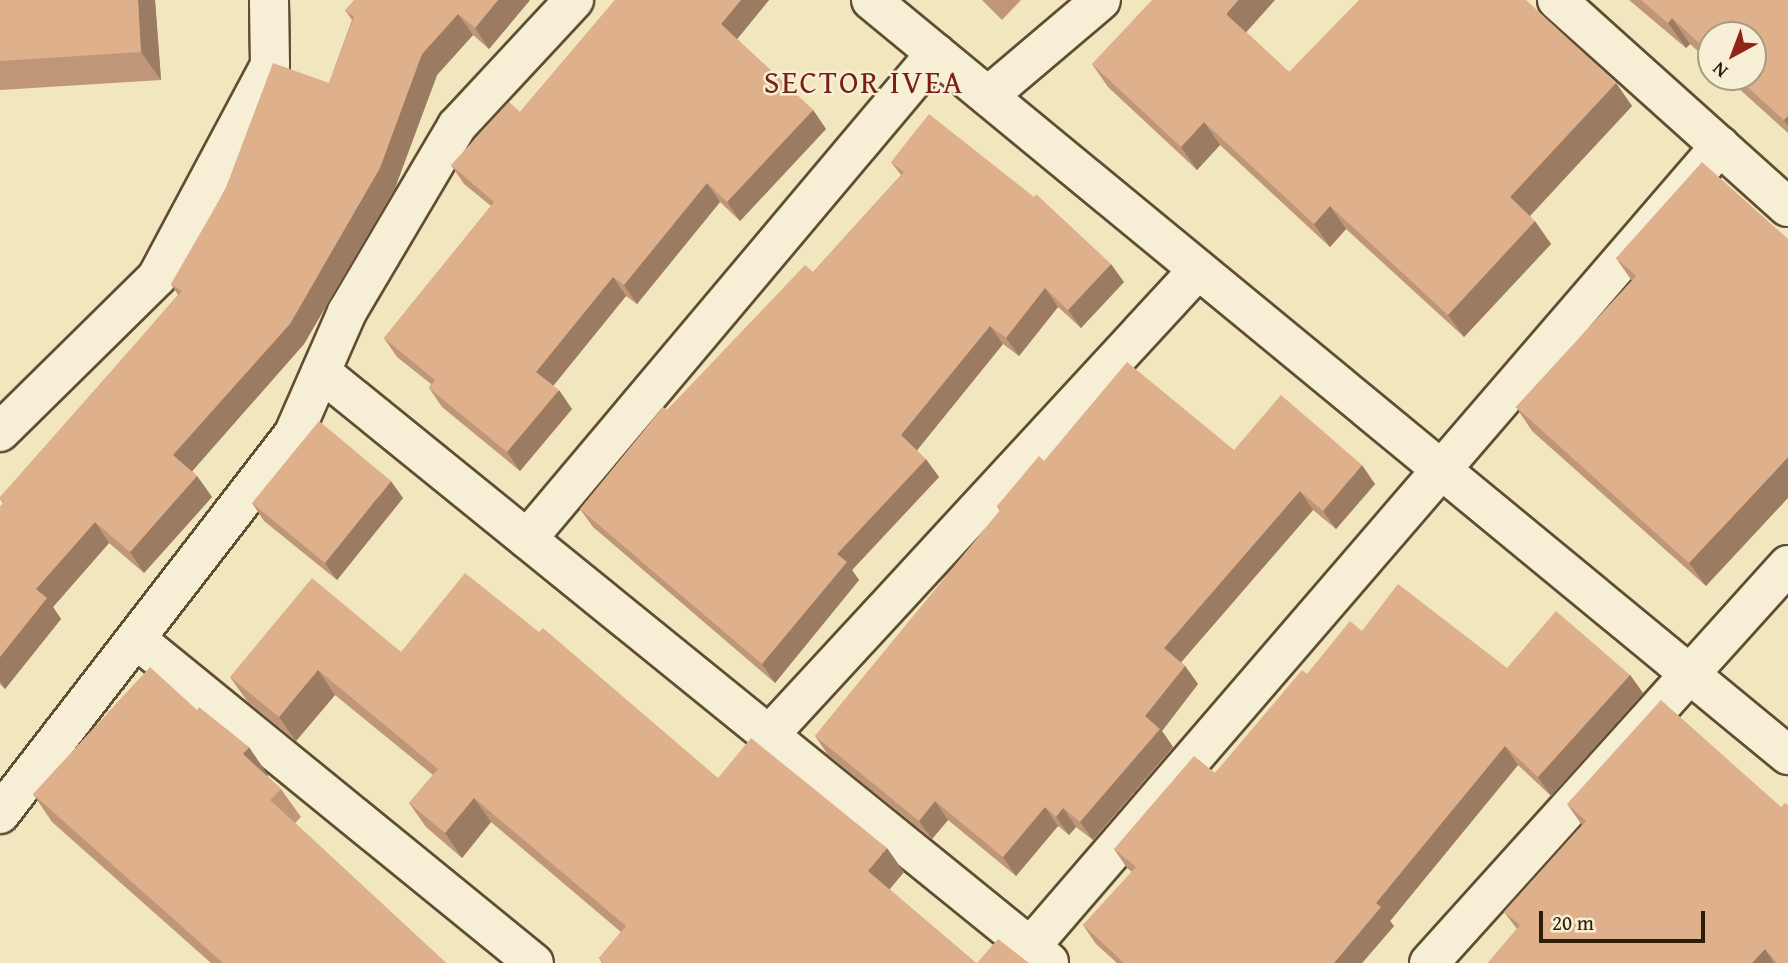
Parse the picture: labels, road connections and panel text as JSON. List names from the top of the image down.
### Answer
{
  "districts": ["SECTOR IVEA"],
  "scale_bar": "20 m",
  "north": "bottom left"
}
